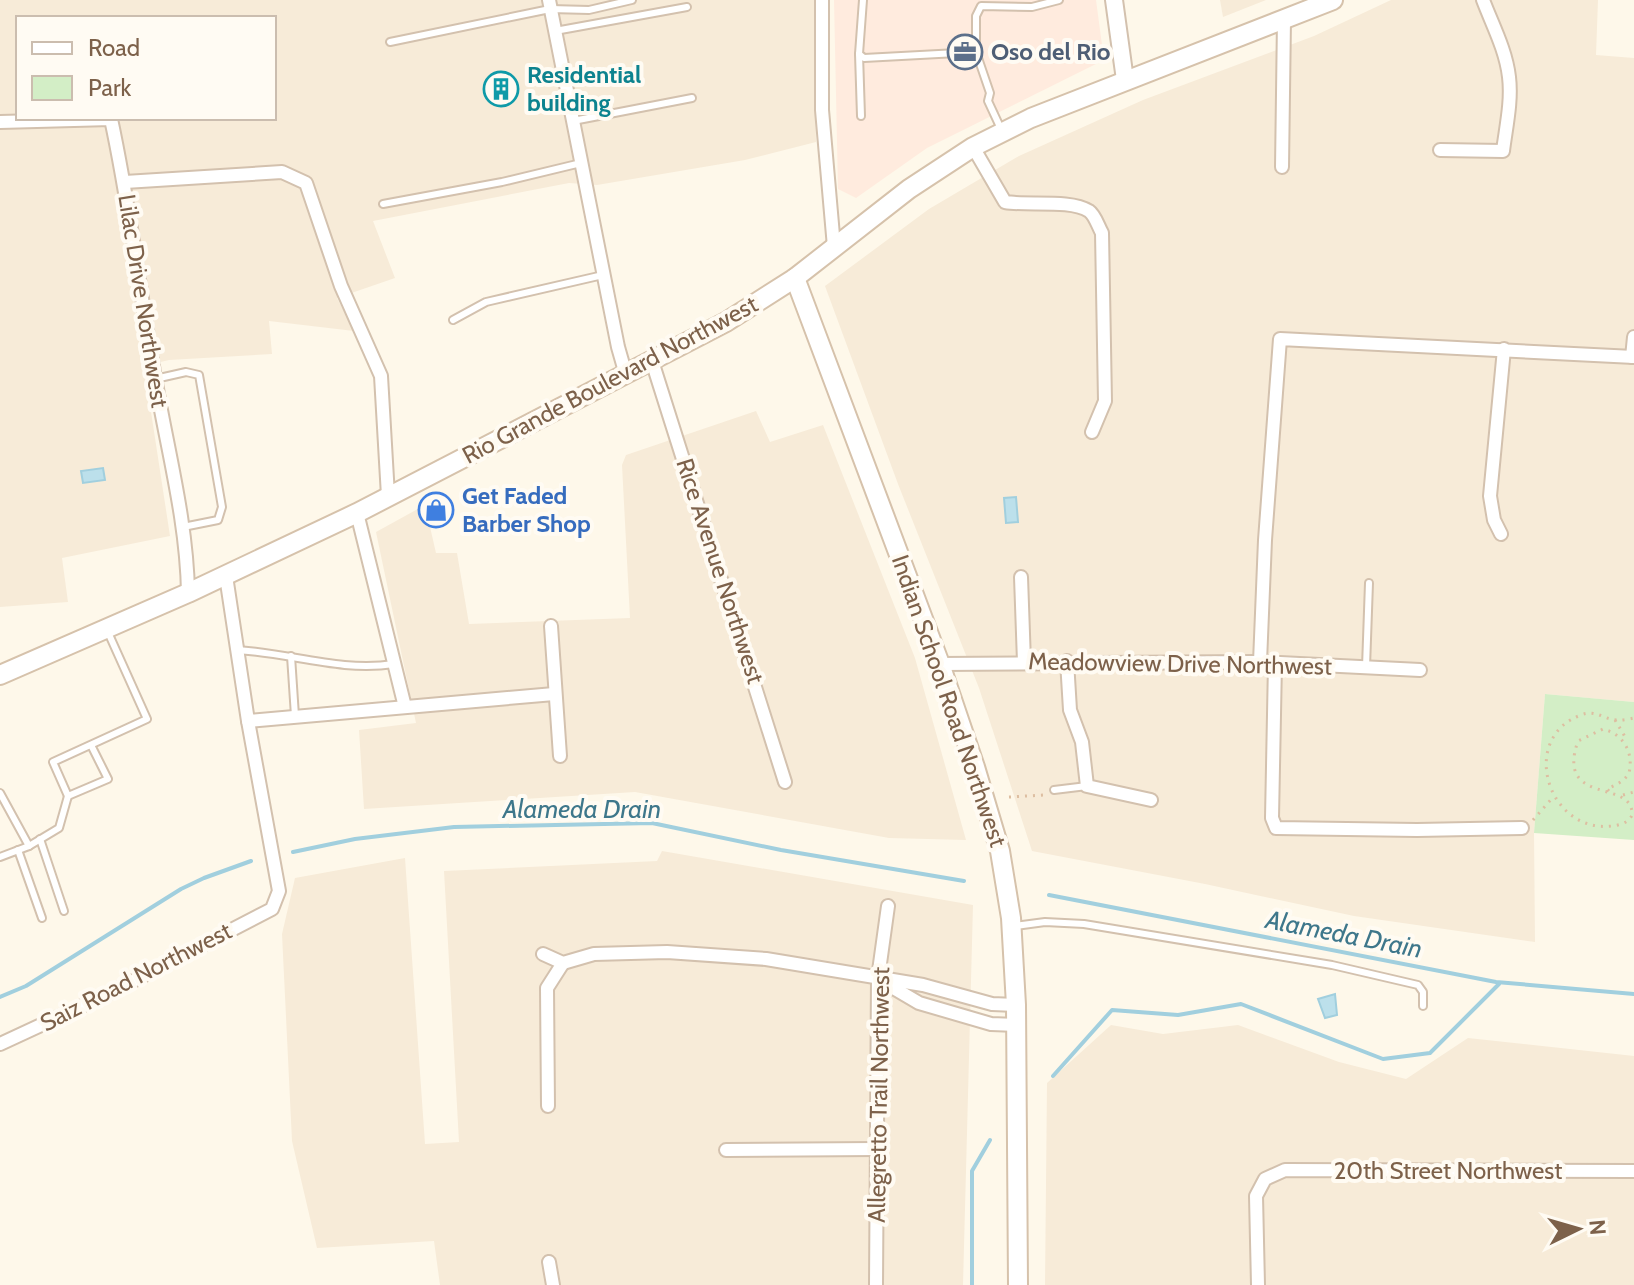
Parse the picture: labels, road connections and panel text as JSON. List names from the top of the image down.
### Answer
{
  "streets": {
    "main road": ["Rio Grande Boulevard Northwest", "Indian School Road Northwest"],
    "street": [
      "Lilac Drive Northwest",
      "Rice Avenue Northwest",
      "Meadowview Drive Northwest",
      "Saiz Road Northwest",
      "Allegretto Trail Northwest",
      "20th Street Northwest"
    ]
  },
  "crossings": [
    ["Lilac Drive Northwest", "Rio Grande Boulevard Northwest"],
    ["Rio Grande Boulevard Northwest", "Rice Avenue Northwest"],
    ["Rio Grande Boulevard Northwest", "Indian School Road Northwest"],
    ["Meadowview Drive Northwest", "Indian School Road Northwest"]
  ],
  "water": ["Alameda Drain"],
  "places": {
    "office": ["Oso del Rio"],
    "building": ["Residential building"],
    "shop": ["Get Faded Barber Shop"]
  },
  "legend": ["Road", "Park"],
  "north": "right"
}
